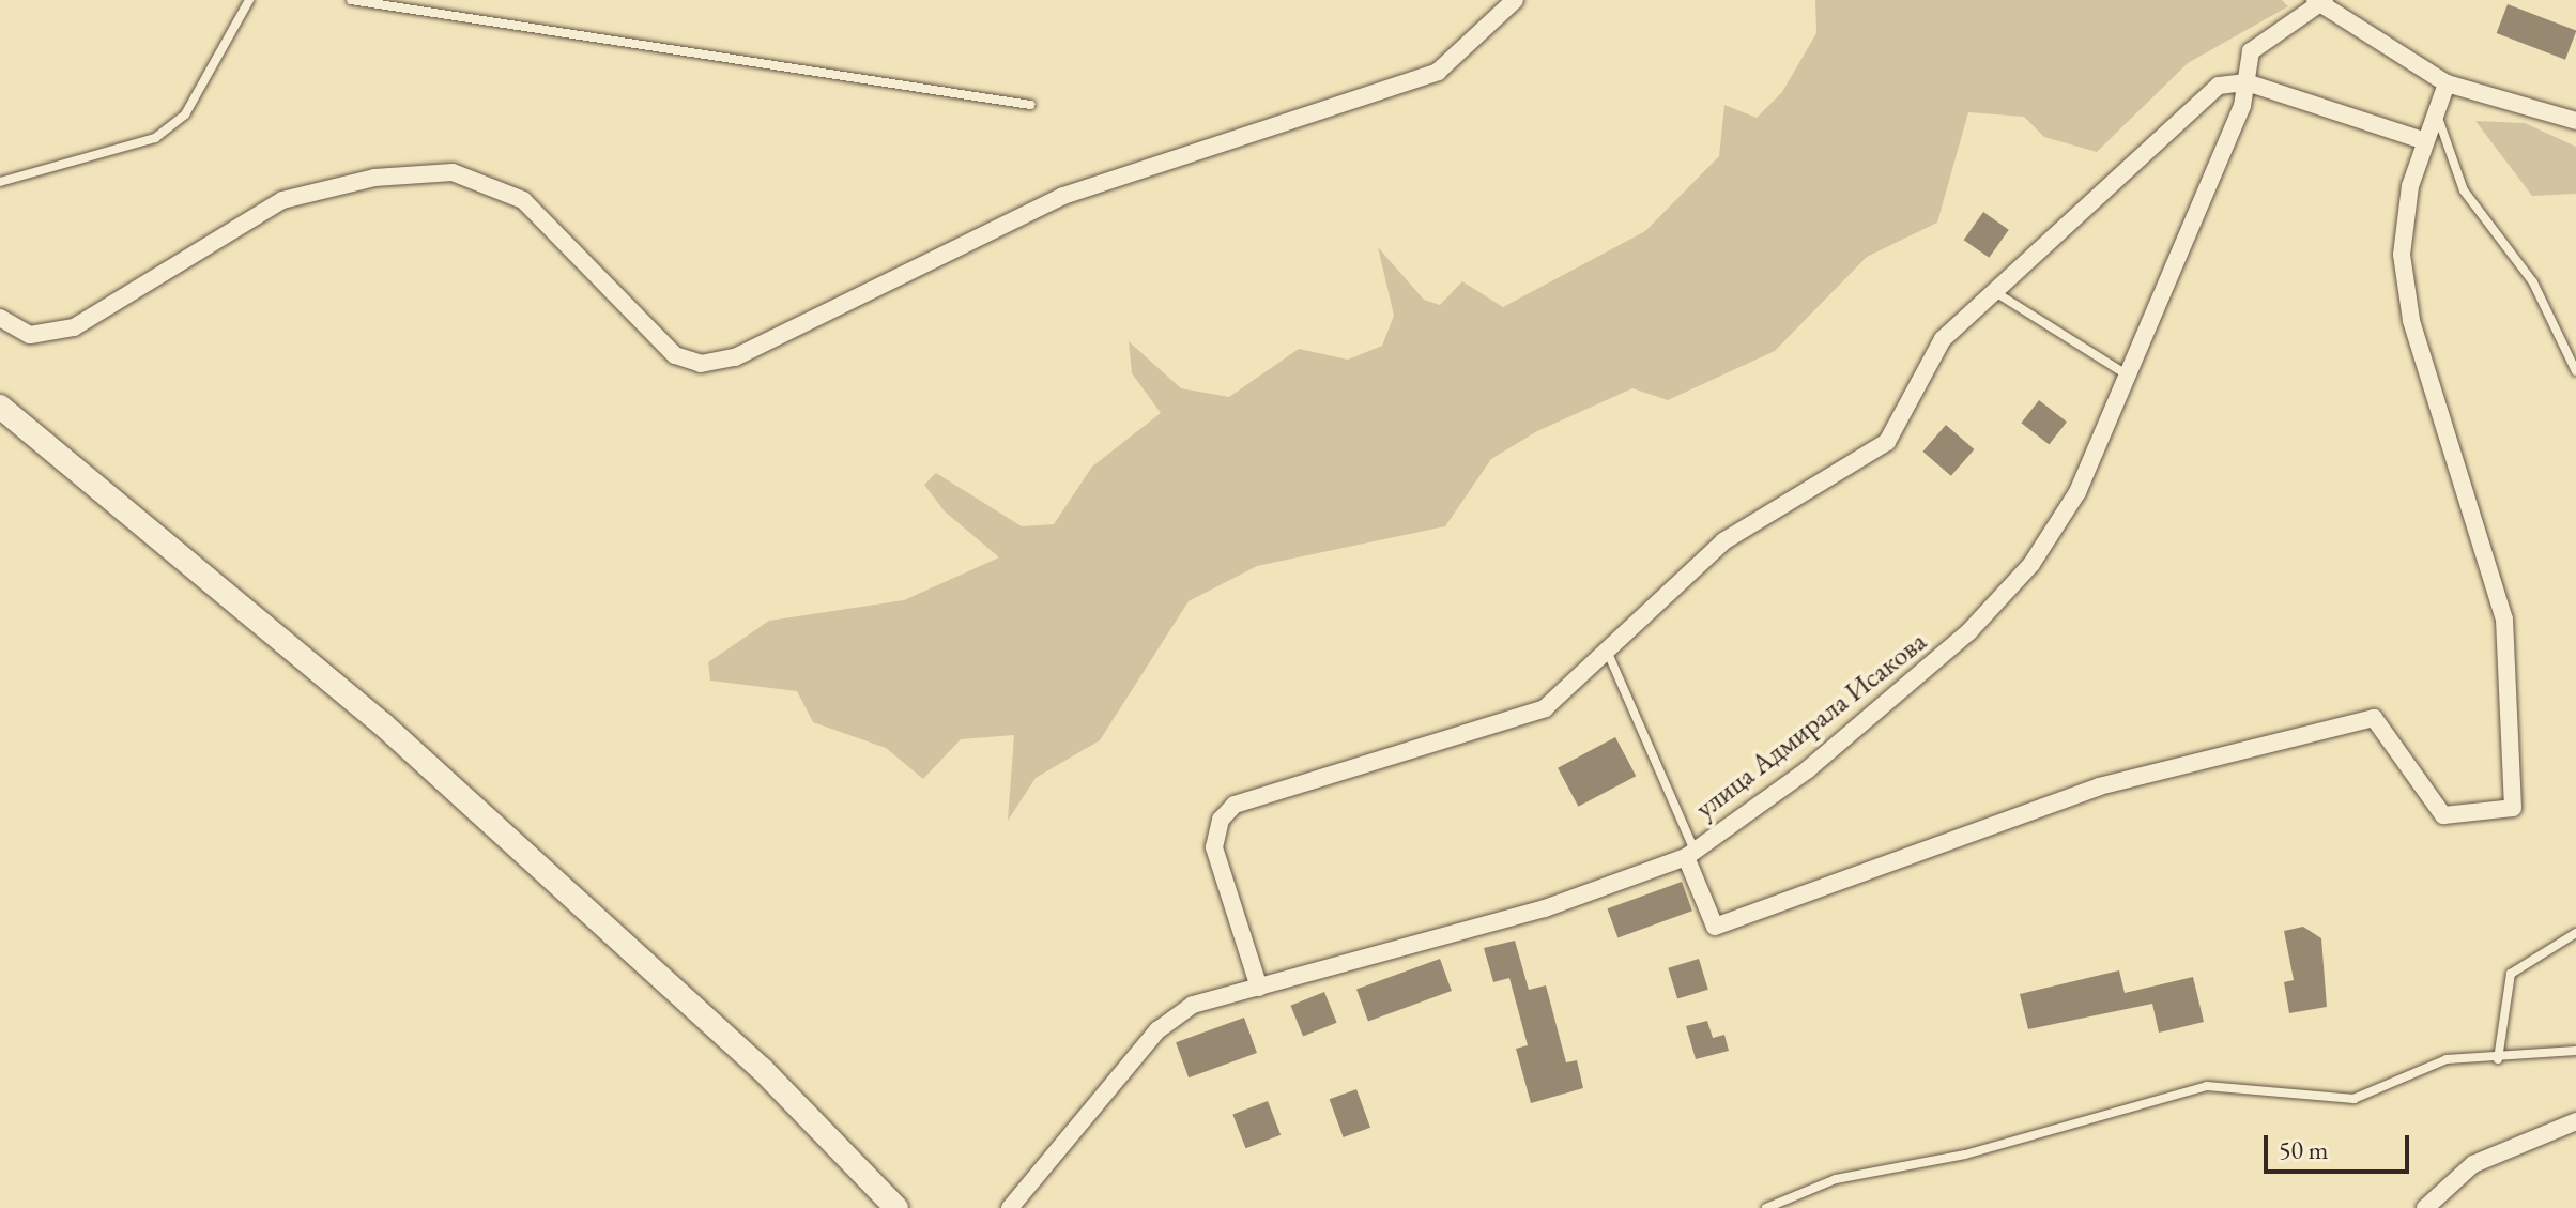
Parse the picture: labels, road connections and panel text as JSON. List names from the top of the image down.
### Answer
{
  "streets": {
    "street": ["улица Адмирала Исакова"]
  },
  "scale_bar": "50 m"
}
